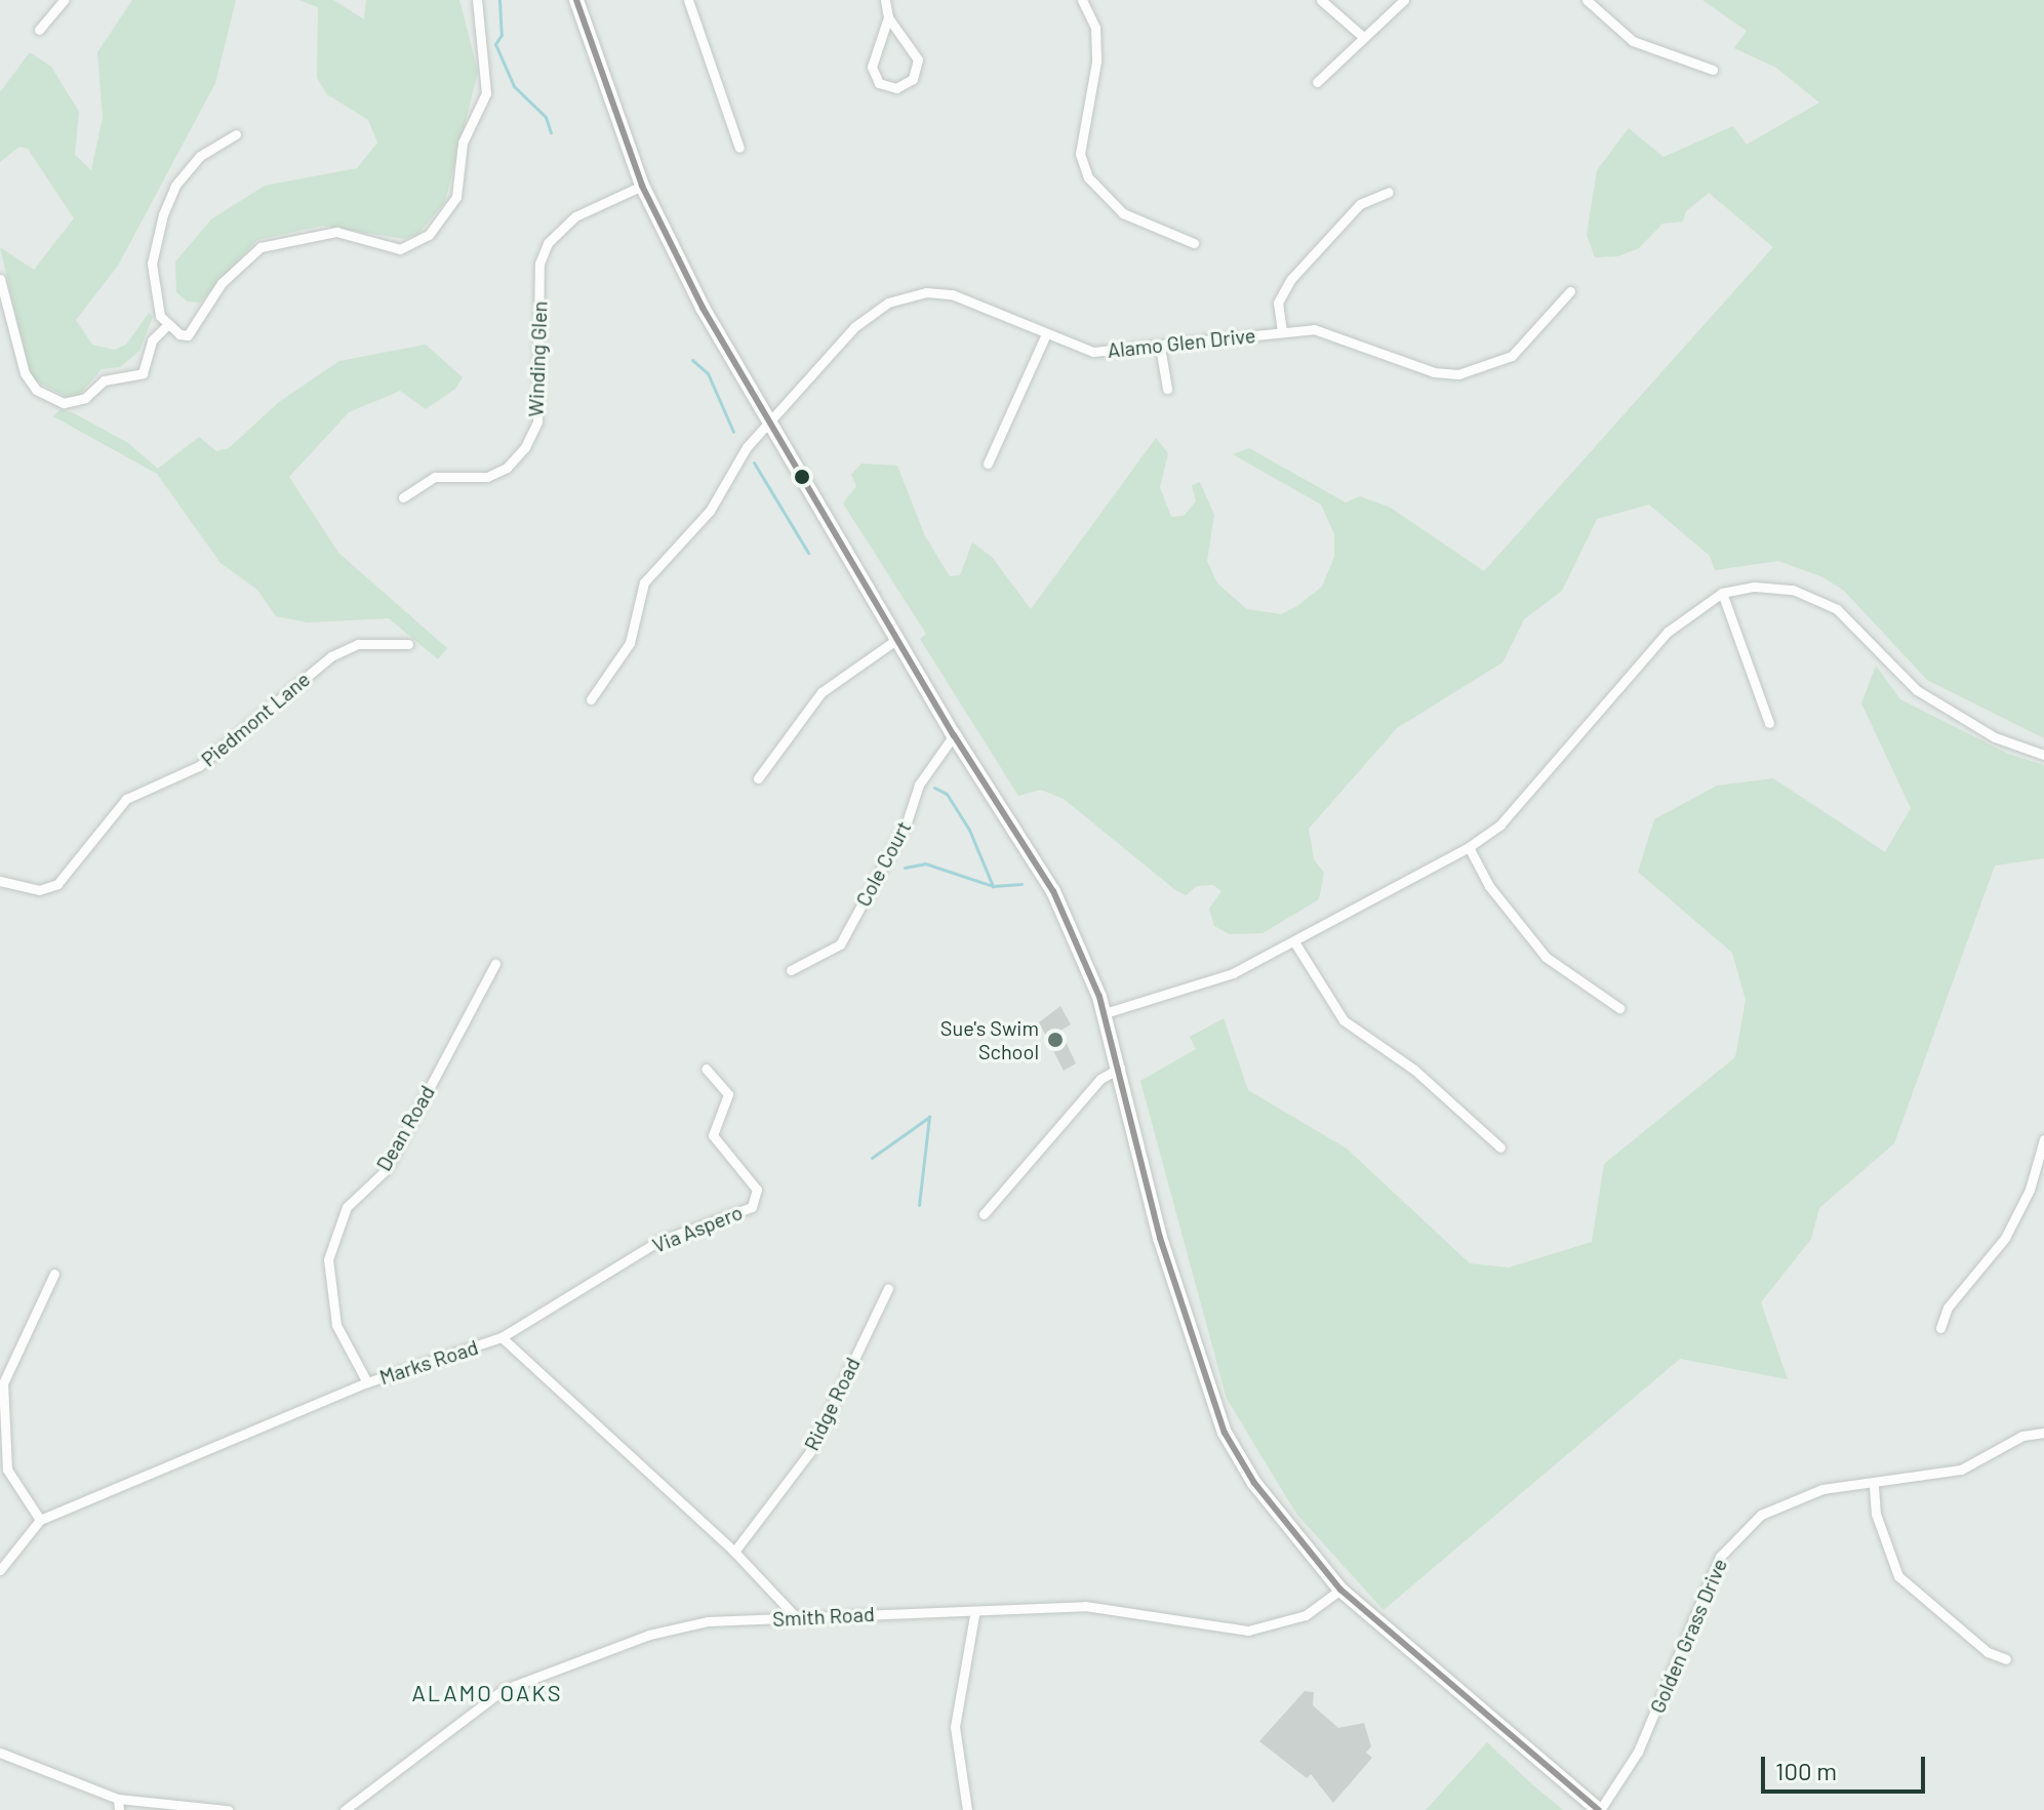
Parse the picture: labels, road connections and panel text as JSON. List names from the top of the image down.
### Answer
{
  "streets": {
    "street": [
      "Alamo Glen Drive",
      "Winding Glen",
      "Piedmont Lane",
      "Cole Court",
      "Dean Road",
      "Via Aspero",
      "Marks Road",
      "Ridge Road",
      "Smith Road",
      "Golden Grass Drive"
    ]
  },
  "crossings": [
    ["Dean Road", "Marks Road"],
    ["Via Aspero", "Marks Road"],
    ["Marks Road", "Ridge Road"],
    ["Marks Road", "Smith Road"]
  ],
  "districts": ["ALAMO OAKS"],
  "places": ["Sue's Swim School"],
  "scale_bar": "100 m"
}
